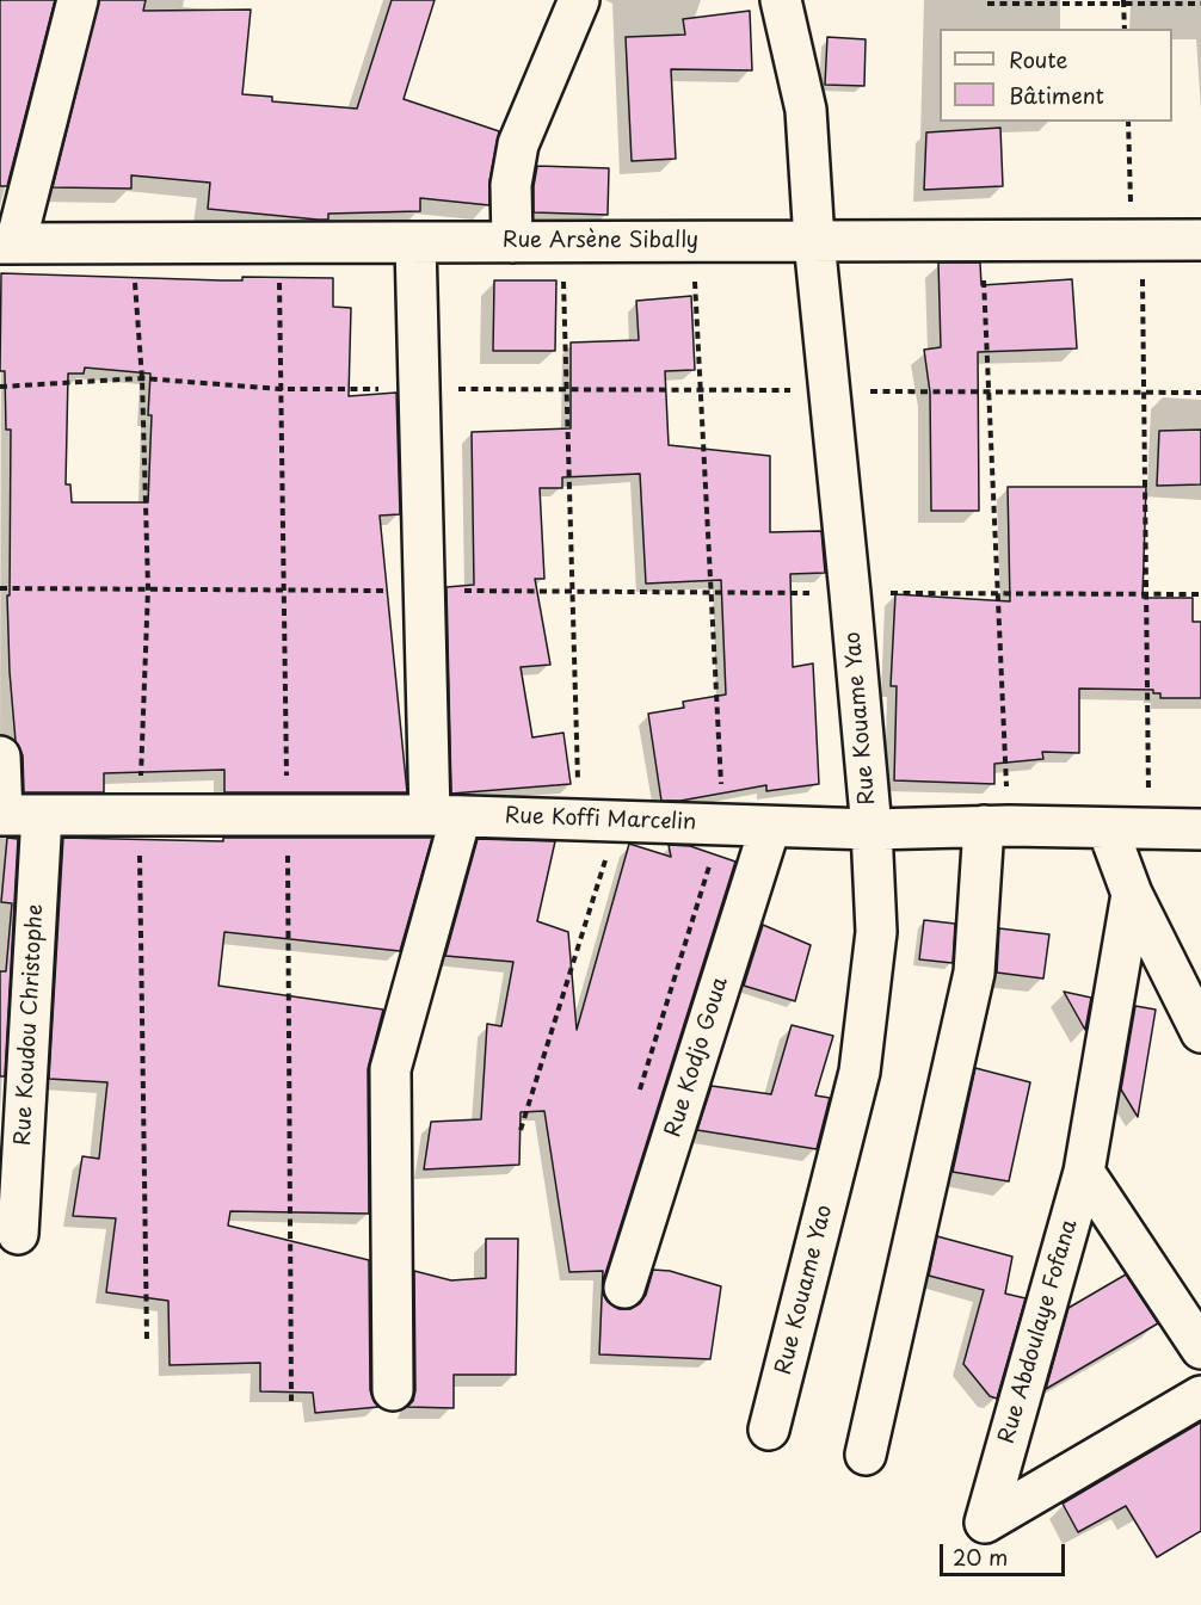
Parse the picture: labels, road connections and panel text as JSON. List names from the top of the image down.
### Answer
{
  "streets": {
    "street": [
      "Rue Arsène Sibally",
      "Rue Kouame Yao",
      "Rue Koffi Marcelin",
      "Rue Koudou Christophe",
      "Rue Kodjo Goua",
      "Rue Abdoulaye Fofana"
    ]
  },
  "crossings": [
    ["Rue Arsène Sibally", "Rue Kouame Yao"],
    ["Rue Kouame Yao", "Rue Koffi Marcelin"],
    ["Rue Koffi Marcelin", "Rue Koudou Christophe"],
    ["Rue Koffi Marcelin", "Rue Kodjo Goua"]
  ],
  "legend": ["Route", "Bâtiment"],
  "scale_bar": "20 m"
}
